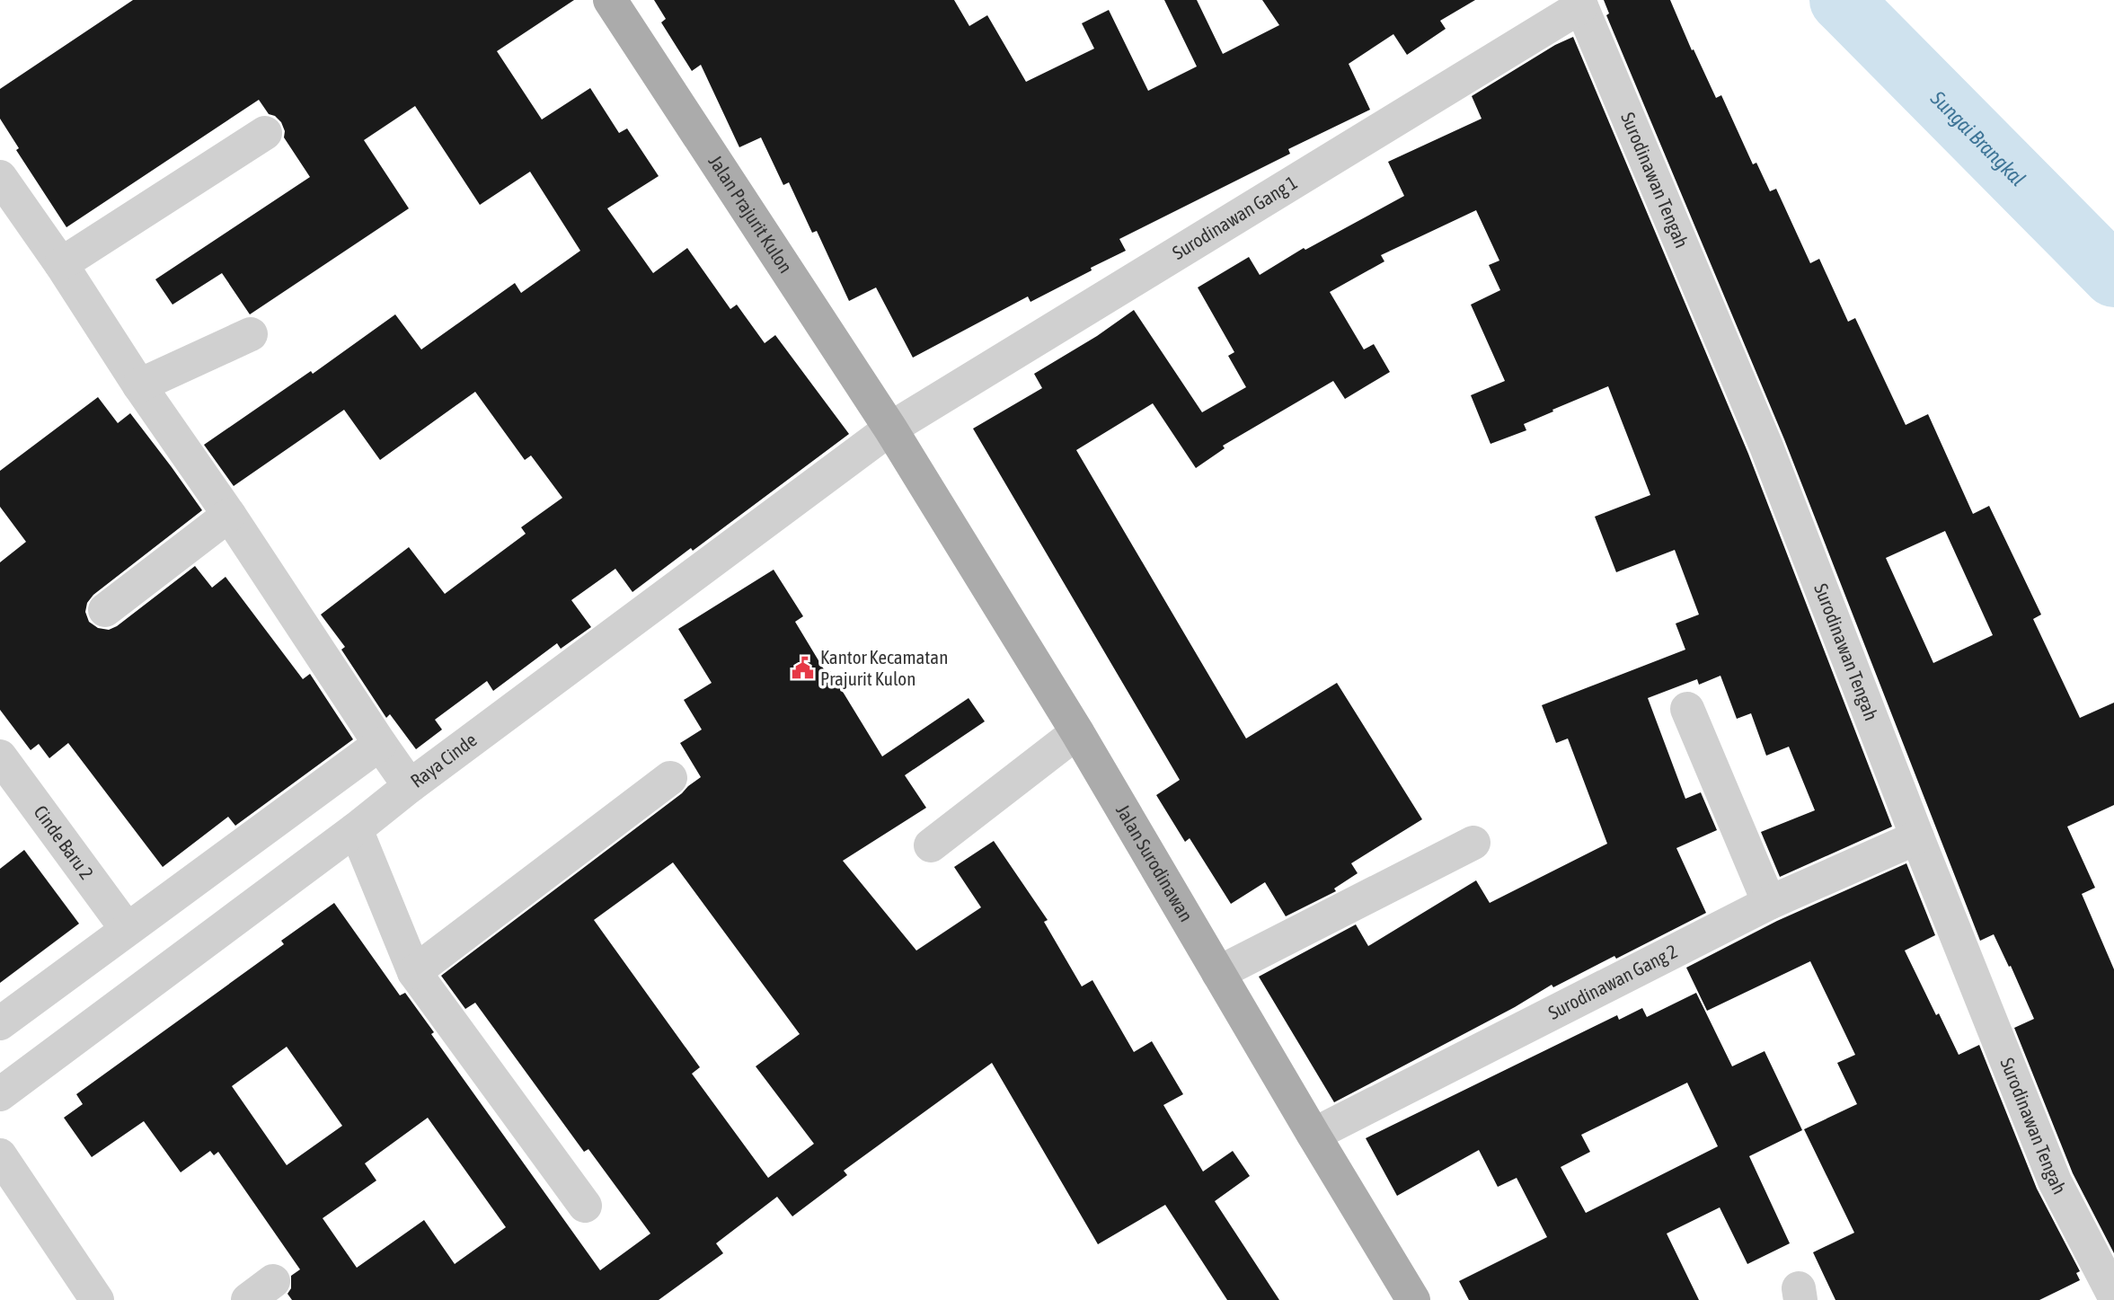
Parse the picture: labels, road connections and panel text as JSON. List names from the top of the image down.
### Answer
{
  "streets": {
    "main road": ["Jalan Prajurit Kulon", "Jalan Surodinawan"],
    "street": [
      "Surodinawan Tengah",
      "Surodinawan Gang 1",
      "Raya Cinde",
      "Cinde Baru 2",
      "Surodinawan Gang 2"
    ]
  },
  "crossings": [
    ["Surodinawan Tengah", "Surodinawan Gang 1"],
    ["Surodinawan Tengah", "Surodinawan Gang 2"],
    ["Jalan Prajurit Kulon", "Surodinawan Gang 1"],
    ["Jalan Prajurit Kulon", "Raya Cinde"],
    ["Jalan Prajurit Kulon", "Jalan Surodinawan"],
    ["Surodinawan Gang 1", "Raya Cinde"],
    ["Surodinawan Gang 1", "Jalan Surodinawan"],
    ["Raya Cinde", "Jalan Surodinawan"],
    ["Jalan Surodinawan", "Surodinawan Gang 2"]
  ],
  "water": ["Sungai Brangkal"],
  "places": {
    "public building": ["Kantor Kecamatan Prajurit Kulon"]
  }
}
